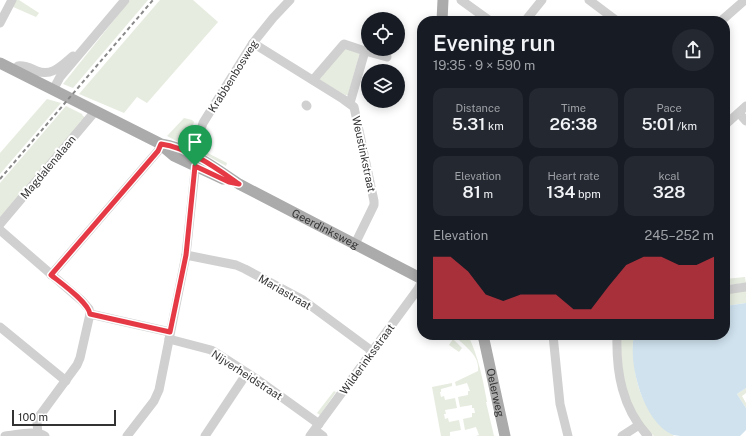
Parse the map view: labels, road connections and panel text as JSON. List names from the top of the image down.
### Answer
{
  "streets": {
    "main road": ["Geerdinksweg", "Oelerweg"],
    "street": [
      "Krabbenbosweg",
      "Weustinkstraat",
      "Magdalenalaan",
      "Mariastraat",
      "Wilderinksstraat",
      "Nijverheidstraat"
    ]
  },
  "crossings": [
    ["Krabbenbosweg", "Weustinkstraat"],
    ["Krabbenbosweg", "Geerdinksweg"],
    ["Krabbenbosweg", "Mariastraat"],
    ["Krabbenbosweg", "Nijverheidstraat"],
    ["Weustinkstraat", "Geerdinksweg"],
    ["Magdalenalaan", "Geerdinksweg"],
    ["Mariastraat", "Wilderinksstraat"],
    ["Wilderinksstraat", "Nijverheidstraat"]
  ],
  "scale_bar": "100 m",
  "page": {
    "heading": ["Evening run", "19:35 · 9 × 590 m"],
    "stats": [
      ["Distance", "5.31 km"],
      ["Time", "26:38"],
      ["Pace", "5:01 /km"],
      ["Elevation", "81 m"],
      ["Heart rate", "134 bpm"],
      ["kcal", "328"]
    ],
    "chart": ["Elevation", "245–252 m"],
    "scale": "100 m"
  }
}
